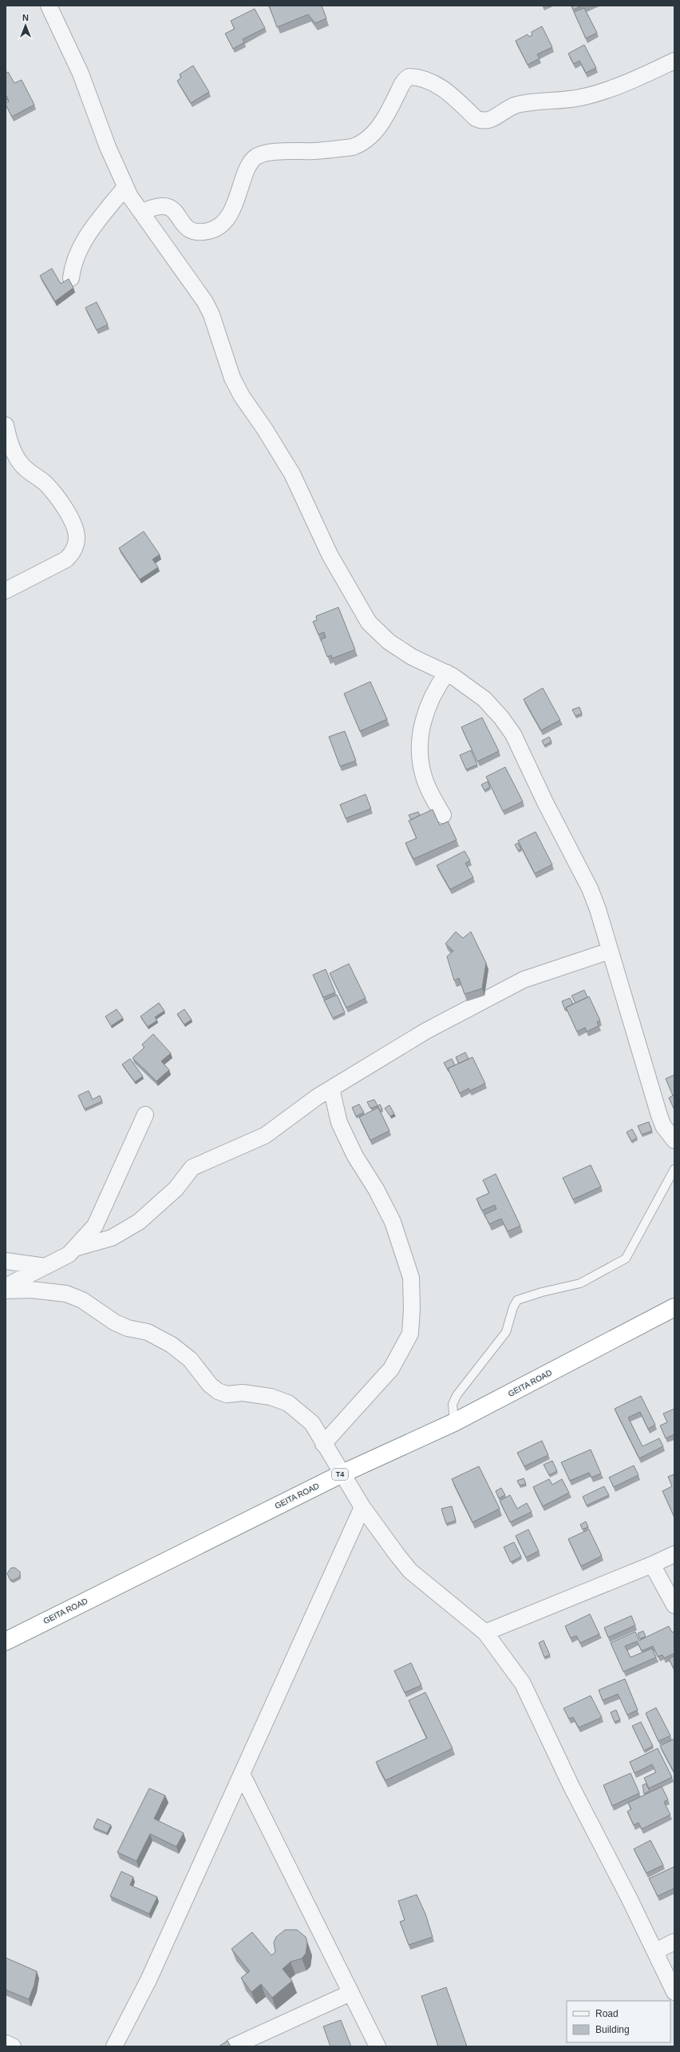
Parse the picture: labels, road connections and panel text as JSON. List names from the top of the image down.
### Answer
{
  "streets": {
    "highway": ["GEITA ROAD", "T4"]
  },
  "legend": ["Road", "Building"],
  "north": "top"
}
